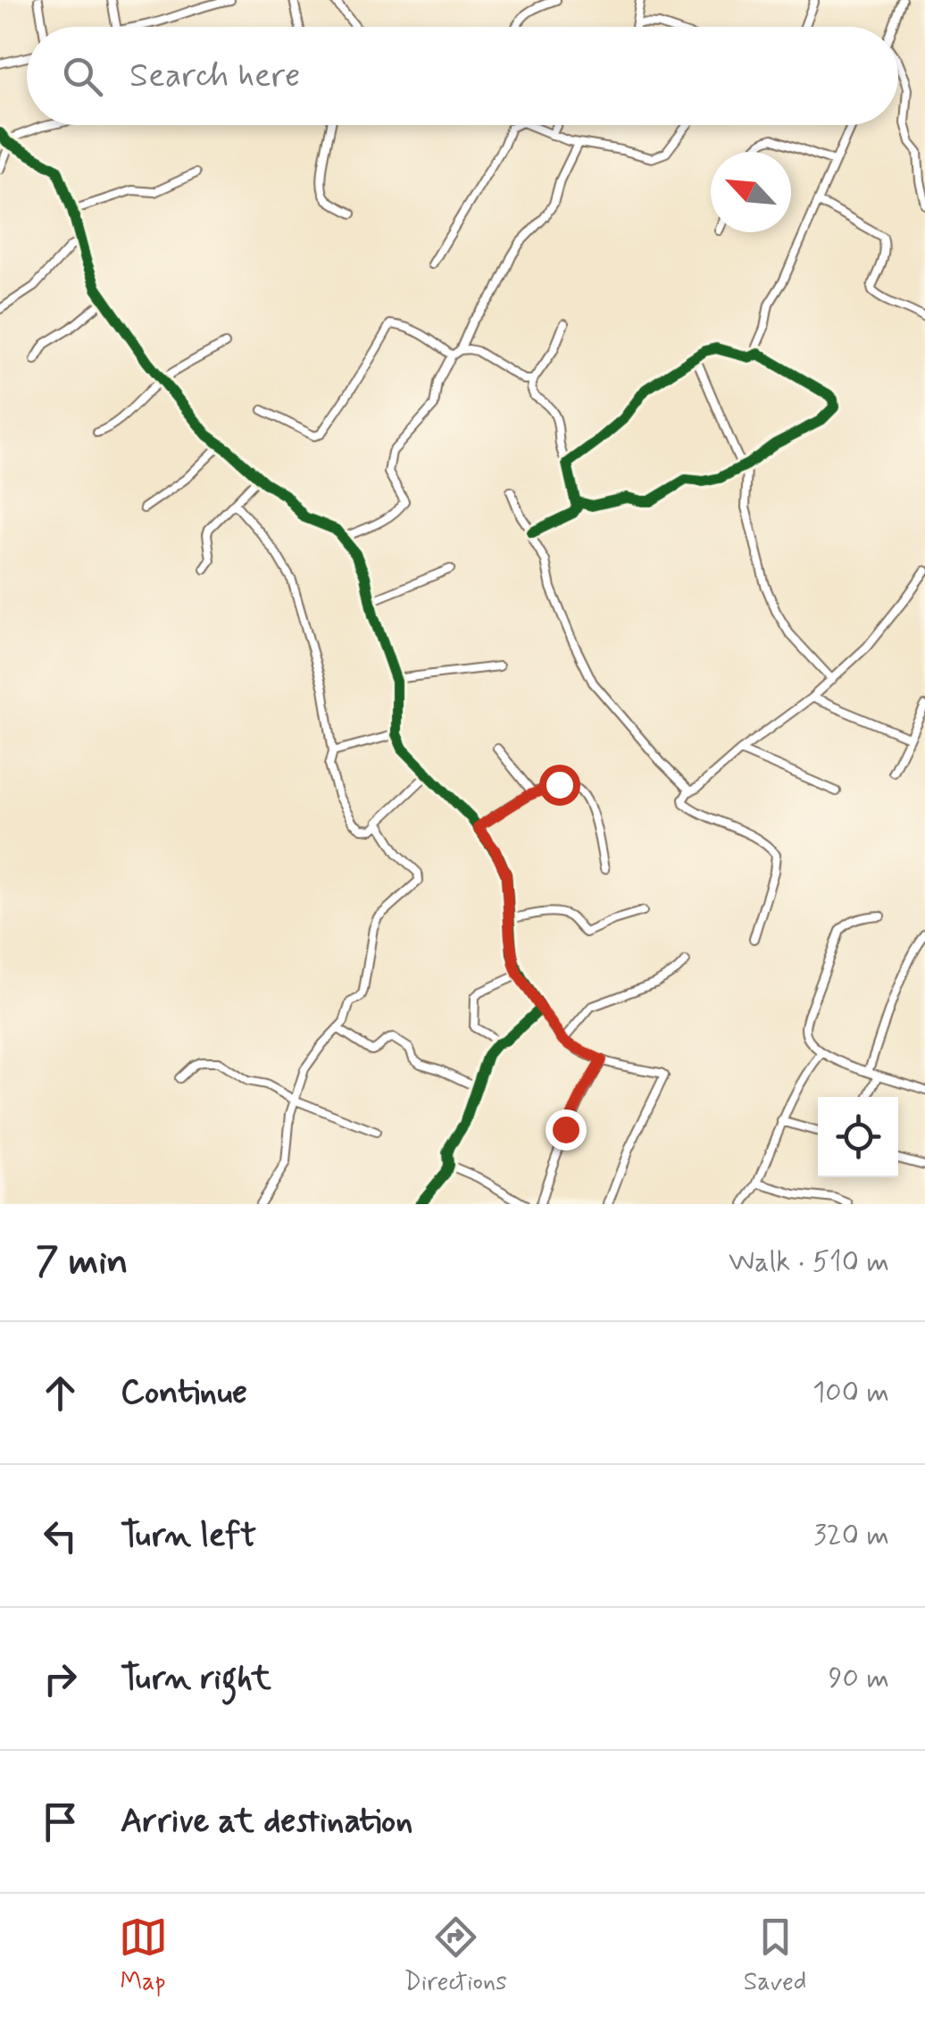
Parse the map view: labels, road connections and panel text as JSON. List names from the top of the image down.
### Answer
{
  "north": "top left",
  "page": {
    "search": "Search here",
    "heading": ["7 min", "Walk · 510 m"],
    "list": [
      ["Continue", "100 m"],
      ["Turn left", "320 m"],
      ["Turn right", "90 m"],
      "Arrive at destination"
    ],
    "nav": ["Map", "Directions", "Saved"]
  }
}
